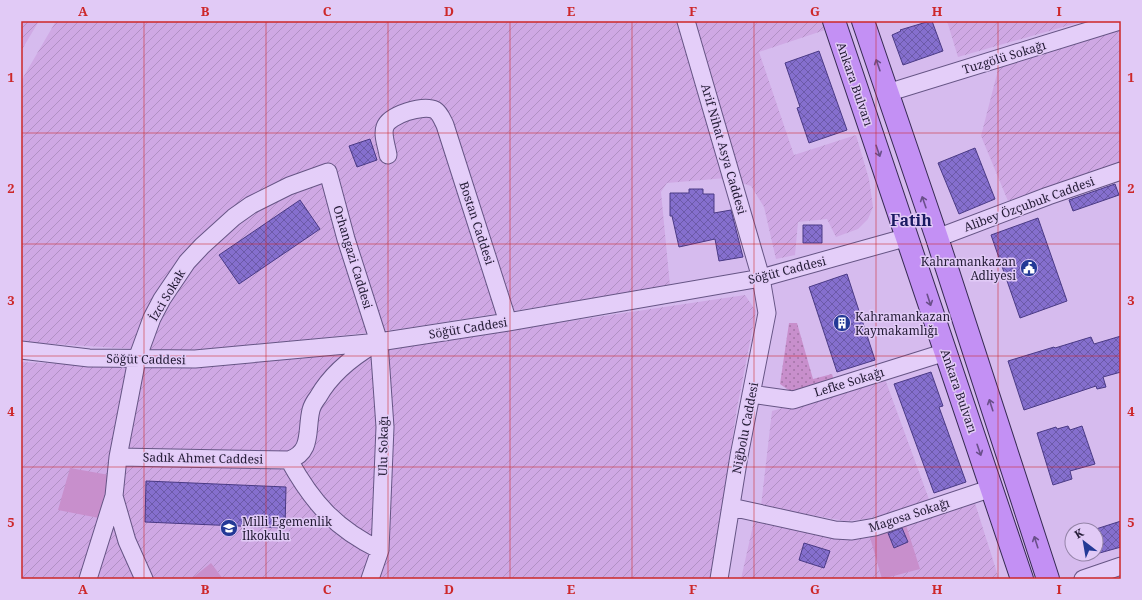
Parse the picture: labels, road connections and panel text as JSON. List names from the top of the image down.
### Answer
{
  "streets": {
    "main road": ["Ankara Bulvarı"],
    "street": [
      "Tuzgölü Sokağı",
      "Arif Nihat Asya Caddesi",
      "Alibey Özçubuk Caddesi",
      "Bostan Caddesi",
      "Orhangazi Caddesi",
      "Söğüt Caddesi",
      "İzci Sokak",
      "Lefke Sokağı",
      "Niğbolu Caddesi",
      "Ulu Sokağı",
      "Sadık Ahmet Caddesi",
      "Magosa Sokağı"
    ]
  },
  "crossings": [
    ["Ankara Bulvarı", "Söğüt Caddesi"],
    ["Ankara Bulvarı", "Lefke Sokağı"],
    ["Ankara Bulvarı", "Magosa Sokağı"],
    ["Arif Nihat Asya Caddesi", "Söğüt Caddesi"],
    ["Arif Nihat Asya Caddesi", "Niğbolu Caddesi"],
    ["Bostan Caddesi", "Söğüt Caddesi"],
    ["Orhangazi Caddesi", "Söğüt Caddesi"],
    ["Orhangazi Caddesi", "İzci Sokak"],
    ["Orhangazi Caddesi", "Ulu Sokağı"],
    ["Söğüt Caddesi", "İzci Sokak"],
    ["Söğüt Caddesi", "Niğbolu Caddesi"],
    ["Söğüt Caddesi", "Ulu Sokağı"],
    ["İzci Sokak", "Sadık Ahmet Caddesi"],
    ["Lefke Sokağı", "Niğbolu Caddesi"],
    ["Niğbolu Caddesi", "Magosa Sokağı"]
  ],
  "districts": ["Fatih"],
  "places": {
    "public building": ["Kahramankazan Adliyesi"],
    "building": ["Kahramankazan Kaymakamlığı"],
    "school or university": ["Milli Egemenlik İlkokulu"]
  },
  "north": "top left",
  "grid": {
    "columns": [
      "A",
      "B",
      "C",
      "D",
      "E",
      "F",
      "G",
      "H",
      "I"
    ],
    "rows": [
      "1",
      "2",
      "3",
      "4",
      "5"
    ]
  }
}
